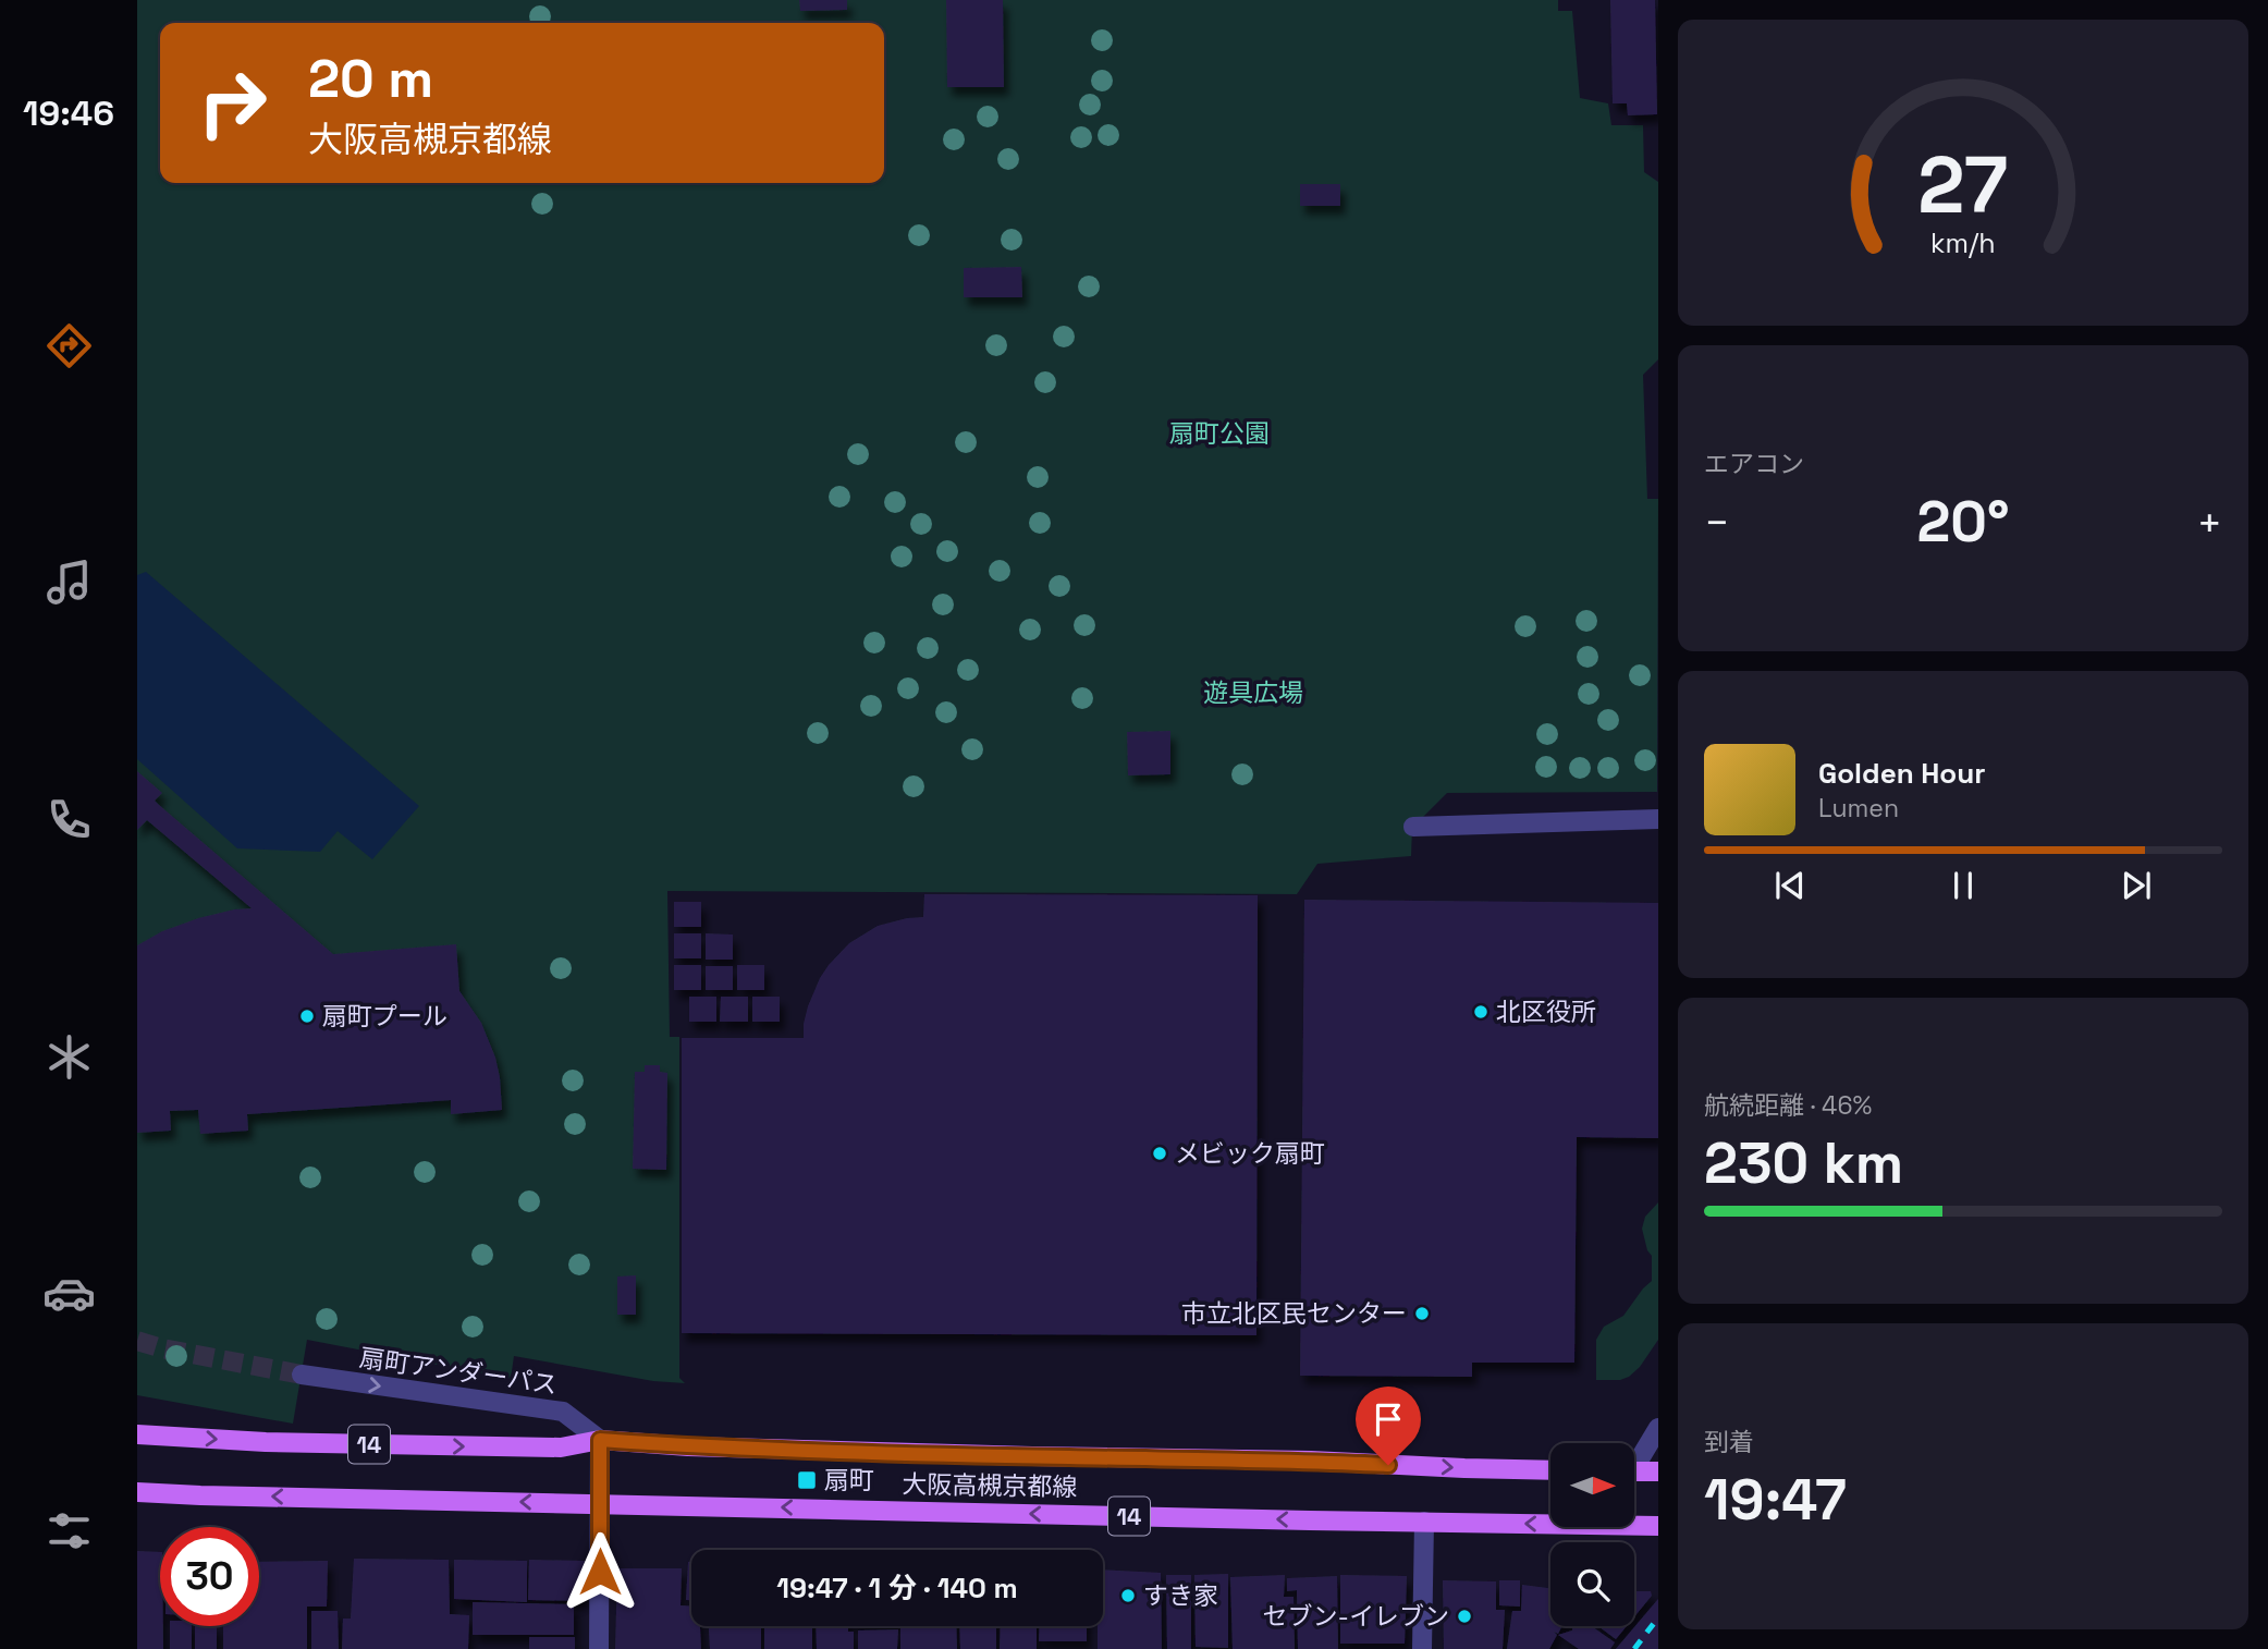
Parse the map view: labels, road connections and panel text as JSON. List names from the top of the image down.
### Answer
{
  "streets": {
    "main road": ["14", "大阪高槻京都線"],
    "street": ["扇町アンダーパス"]
  },
  "crossings": [
    ["扇町アンダーパス", "大阪高槻京都線"]
  ],
  "one_way": ["扇町アンダーパス"],
  "parks": ["扇町公園", "遊具広場"],
  "places": {
    "other": [
      "北区役所",
      "扇町プール",
      "メビック扇町",
      "市立北区民センター",
      "すき家",
      "セブン-イレブン"
    ],
    "transit": ["扇町"]
  },
  "north": "right",
  "page": {
    "tabs": "19:46",
    "turn": ["20 m", "大阪高槻京都線"],
    "tile": [
      "エアコン",
      ["航続距離 · 46%", "230 km"],
      ["到着", "19:47"]
    ],
    "heat": ["−", "20°", "+"],
    "song": ["Golden Hour", "Lumen"],
    "limit": "30",
    "trip": "19:47 · 1 分 · 140 m",
    "gauge": ["27", "km/h"]
  }
}
